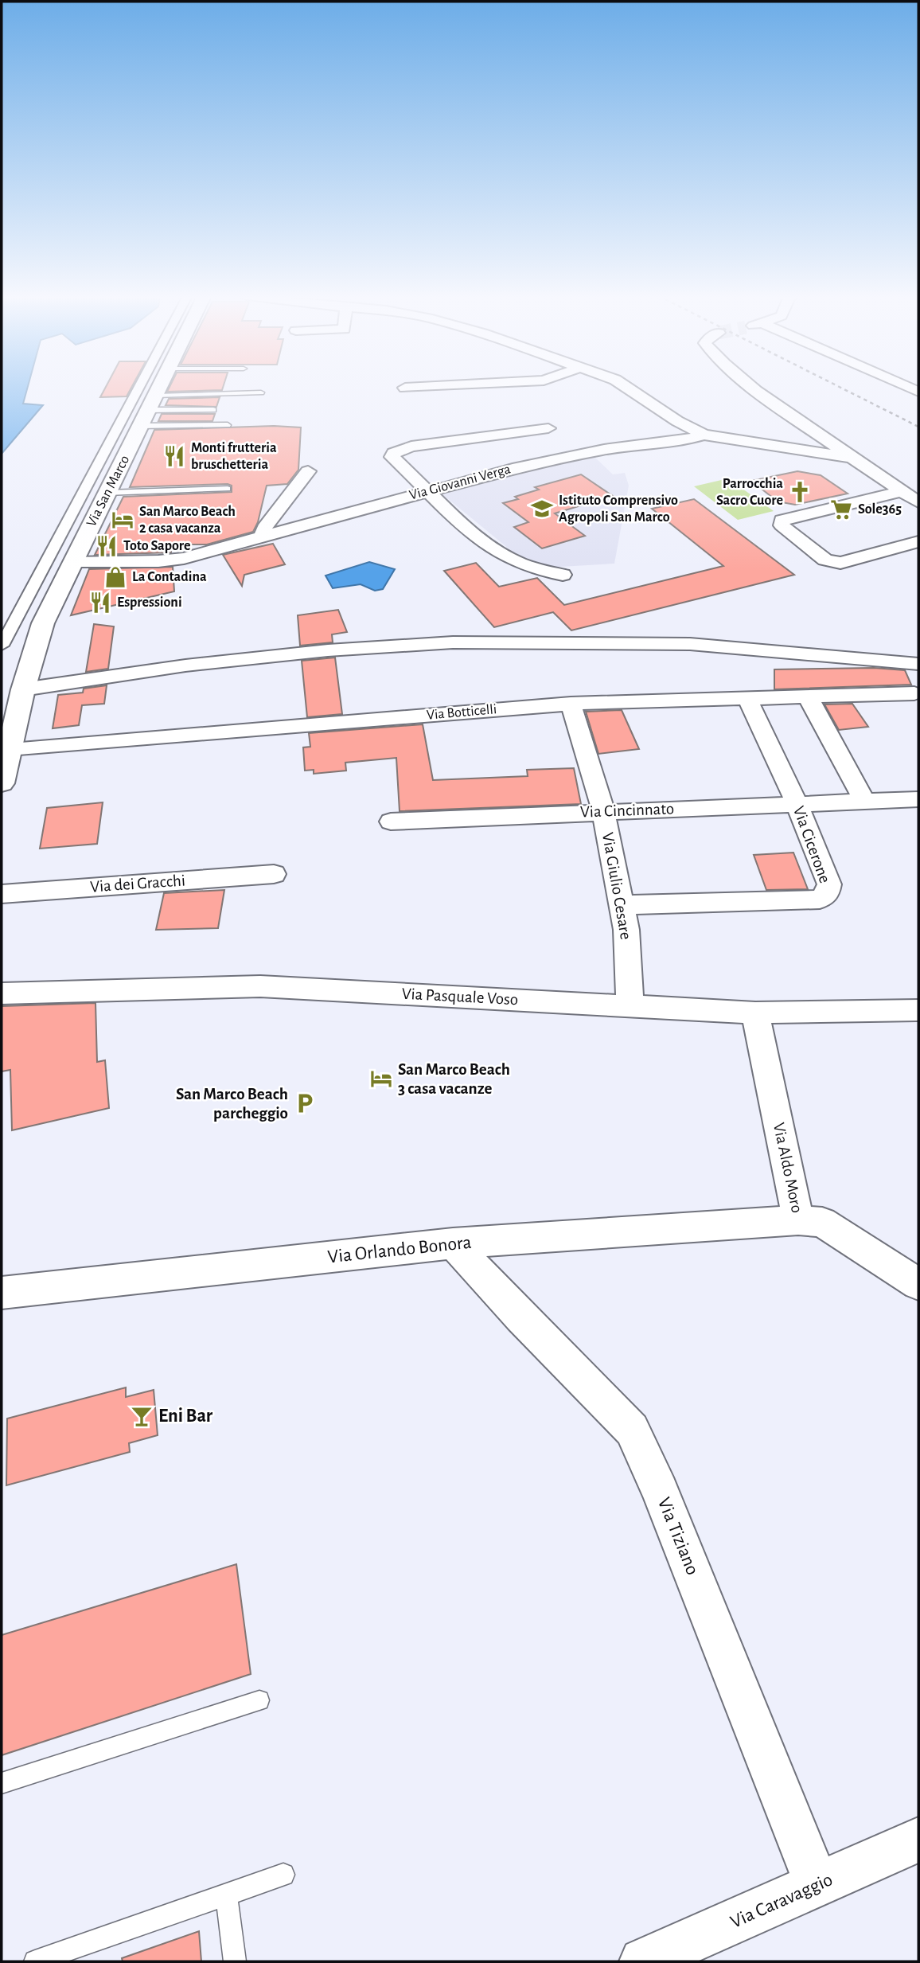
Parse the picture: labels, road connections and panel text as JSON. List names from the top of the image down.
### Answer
{
  "streets": {
    "main road": ["Via San Marco"],
    "street": [
      "Via Giovanni Verga",
      "Via Botticelli",
      "Via Cincinnato",
      "Via Cicerone",
      "Via dei Gracchi",
      "Via Giulio Cesare",
      "Via Pasquale Voso",
      "Via Aldo Moro",
      "Via Orlando Bonora",
      "Via Tiziano",
      "Via Caravaggio"
    ]
  },
  "crossings": [
    ["Via Giovanni Verga", "Via San Marco"],
    ["Via San Marco", "Via Botticelli"],
    ["Via Botticelli", "Via Cicerone"],
    ["Via Botticelli", "Via Giulio Cesare"],
    ["Via Cincinnato", "Via Cicerone"],
    ["Via Cincinnato", "Via Giulio Cesare"],
    ["Via Cicerone", "Via Giulio Cesare"],
    ["Via Giulio Cesare", "Via Pasquale Voso"],
    ["Via Pasquale Voso", "Via Aldo Moro"],
    ["Via Aldo Moro", "Via Orlando Bonora"],
    ["Via Orlando Bonora", "Via Tiziano"],
    ["Via Tiziano", "Via Caravaggio"]
  ],
  "places": {
    "restaurant": ["Monti frutteria bruschetteria", "Toto Sapore", "Espressioni"],
    "church": ["Parrocchia Sacro Cuore"],
    "school or university": ["Istituto Comprensivo Agropoli San Marco"],
    "supermarket": ["Sole365"],
    "hotel": ["San Marco Beach 2 casa vacanza", "San Marco Beach 3 casa vacanze"],
    "shop": ["La Contadina"],
    "parking": ["San Marco Beach parcheggio"],
    "bar": ["Eni Bar"]
  }
}
